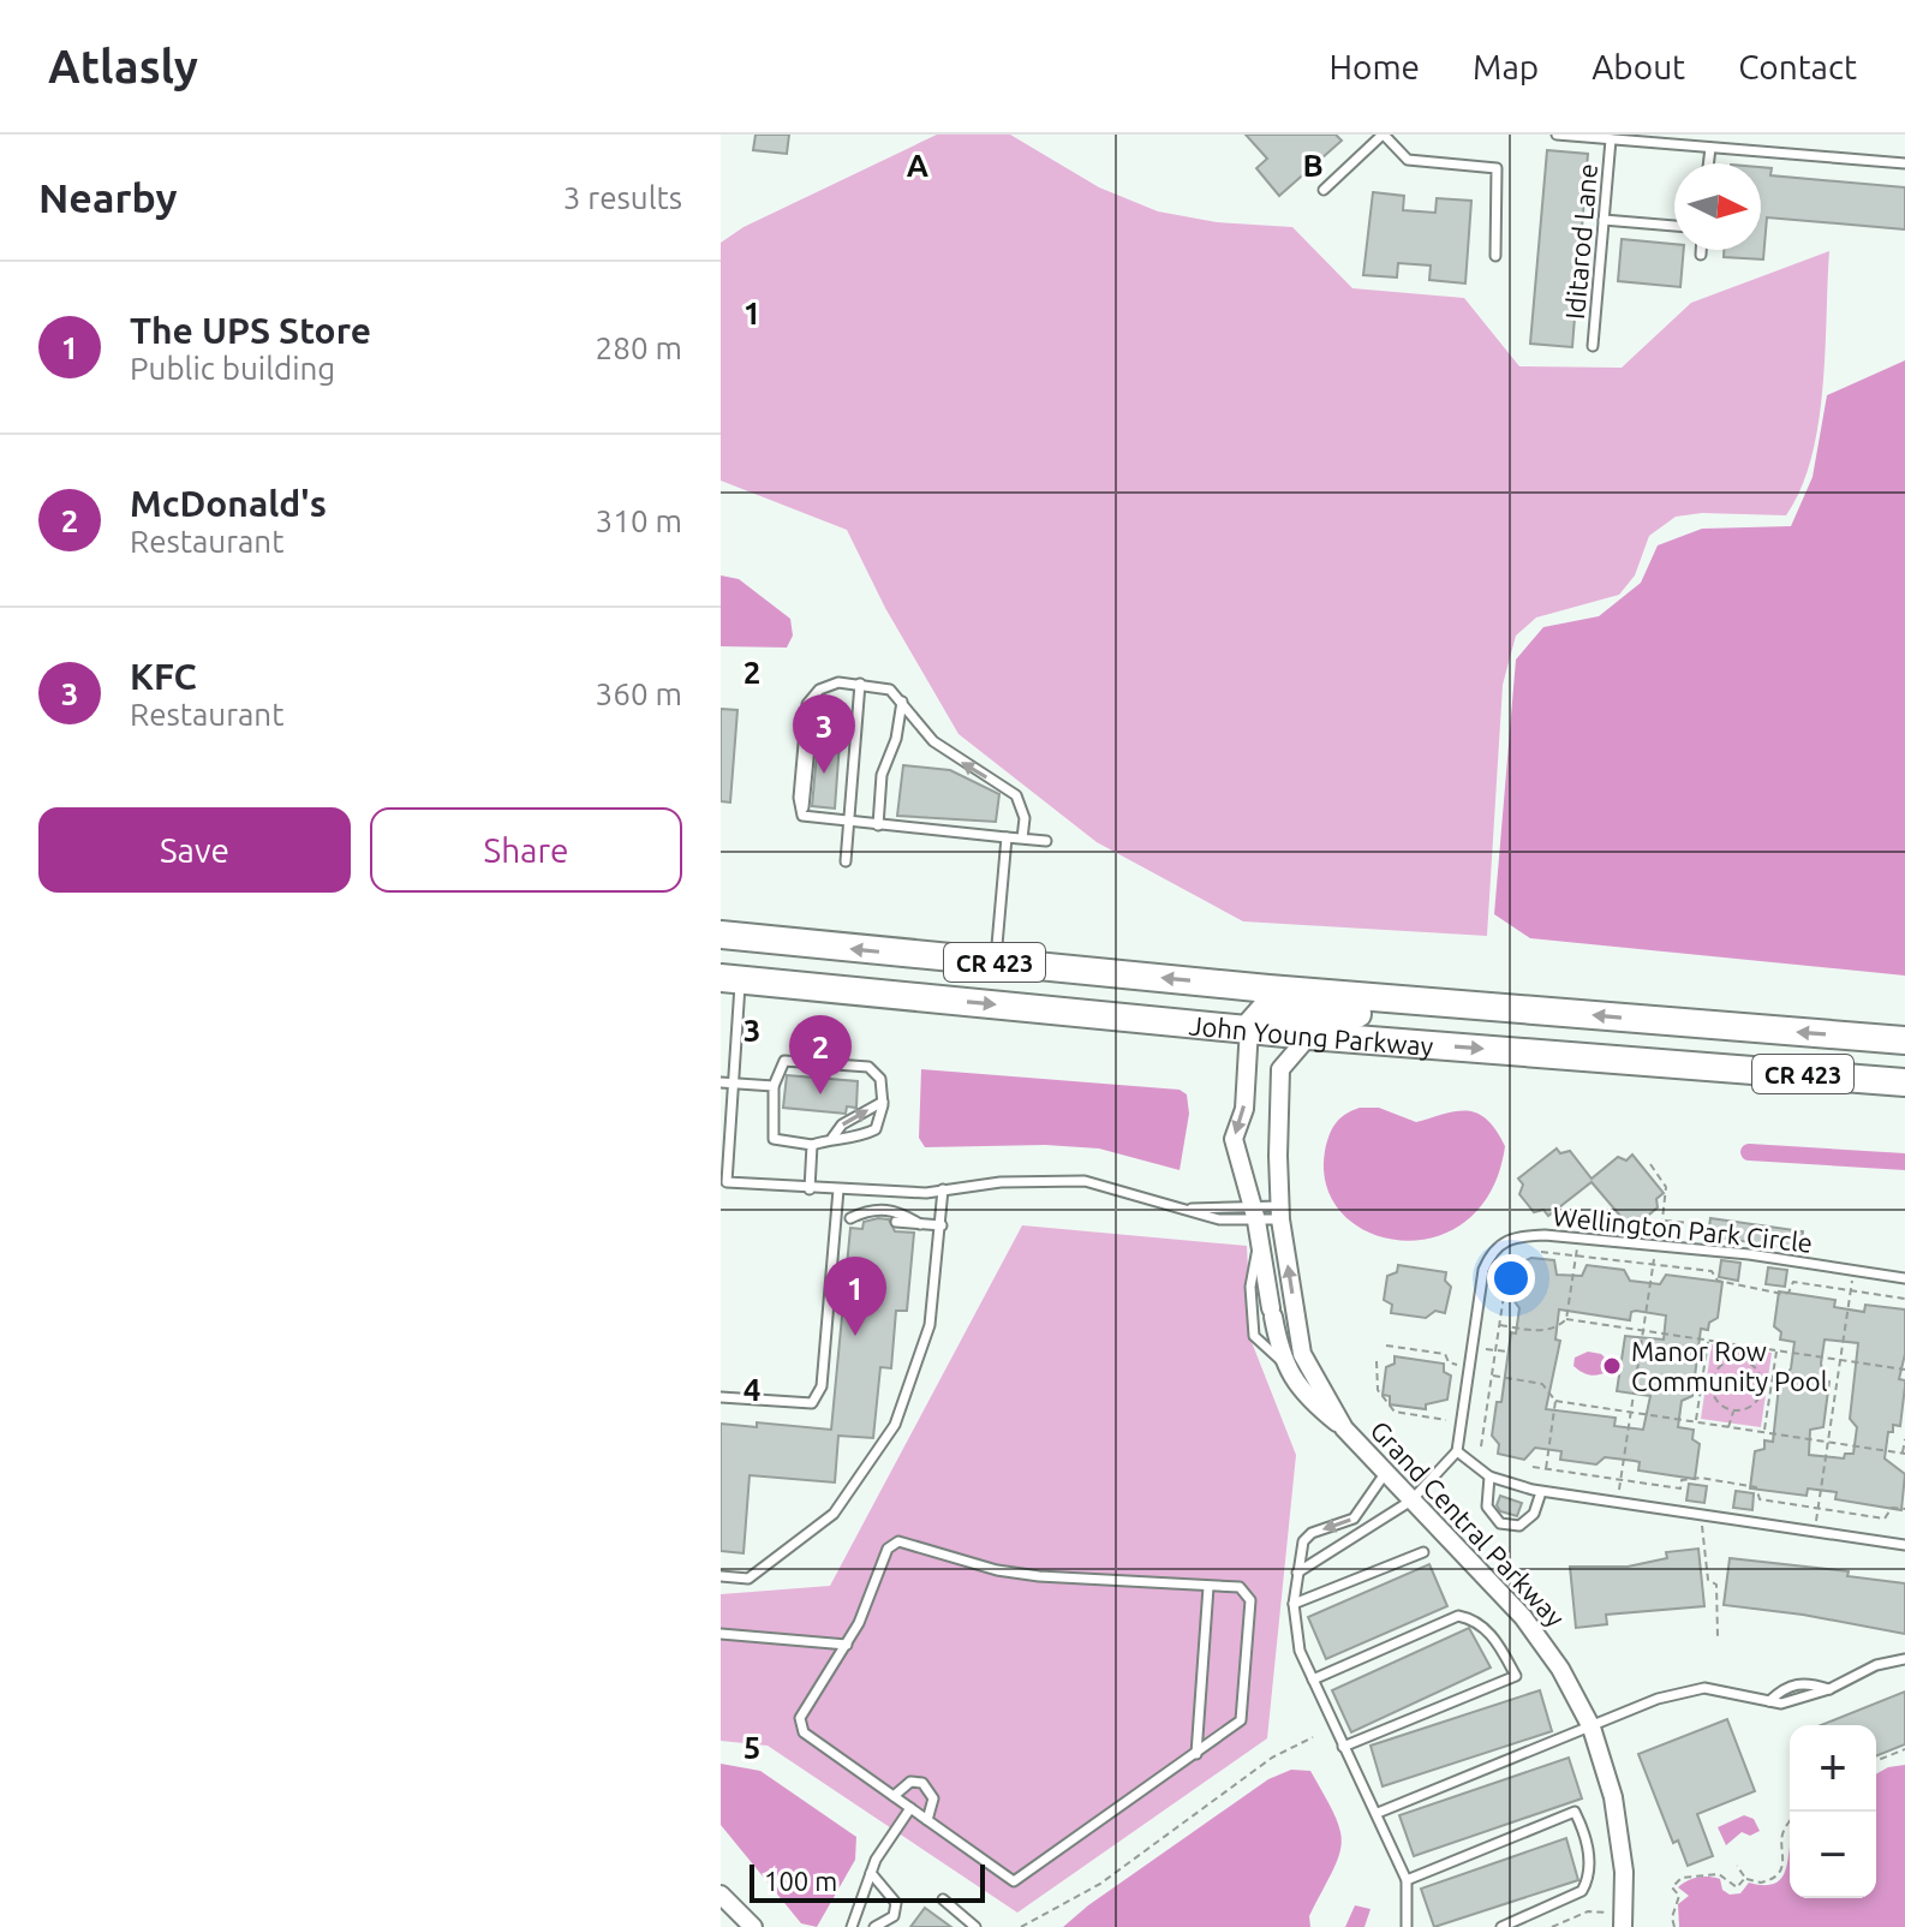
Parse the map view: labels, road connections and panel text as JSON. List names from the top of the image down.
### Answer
{
  "streets": {
    "highway": ["CR 423", "John Young Parkway"],
    "street": ["Grand Central Parkway"],
    "lane": ["Iditarod Lane", "Wellington Park Circle"]
  },
  "crossings": [
    ["John Young Parkway", "Grand Central Parkway"]
  ],
  "places": ["Manor Row Community Pool"],
  "scale_bar": "100 m",
  "north": "right",
  "page": {
    "header": "Atlasly",
    "nav": [
      "Home",
      "Map",
      "About",
      "Contact"
    ],
    "heading": ["Nearby", "3 results"],
    "list": [
      {
        "mark": "1",
        "name": "The UPS Store",
        "note": "Public building",
        "value": "280 m"
      },
      {
        "mark": "2",
        "name": "McDonald's",
        "note": "Restaurant",
        "value": "310 m"
      },
      {
        "mark": "3",
        "name": "KFC",
        "note": "Restaurant",
        "value": "360 m"
      }
    ],
    "pins": ["3", "2", "1"],
    "buttons": ["Save", "Share"],
    "map_buttons": ["+", "−"],
    "scale": "100 m"
  },
  "grid": {
    "columns": ["A", "B"],
    "rows": [
      "1",
      "2",
      "3",
      "4",
      "5"
    ]
  }
}
